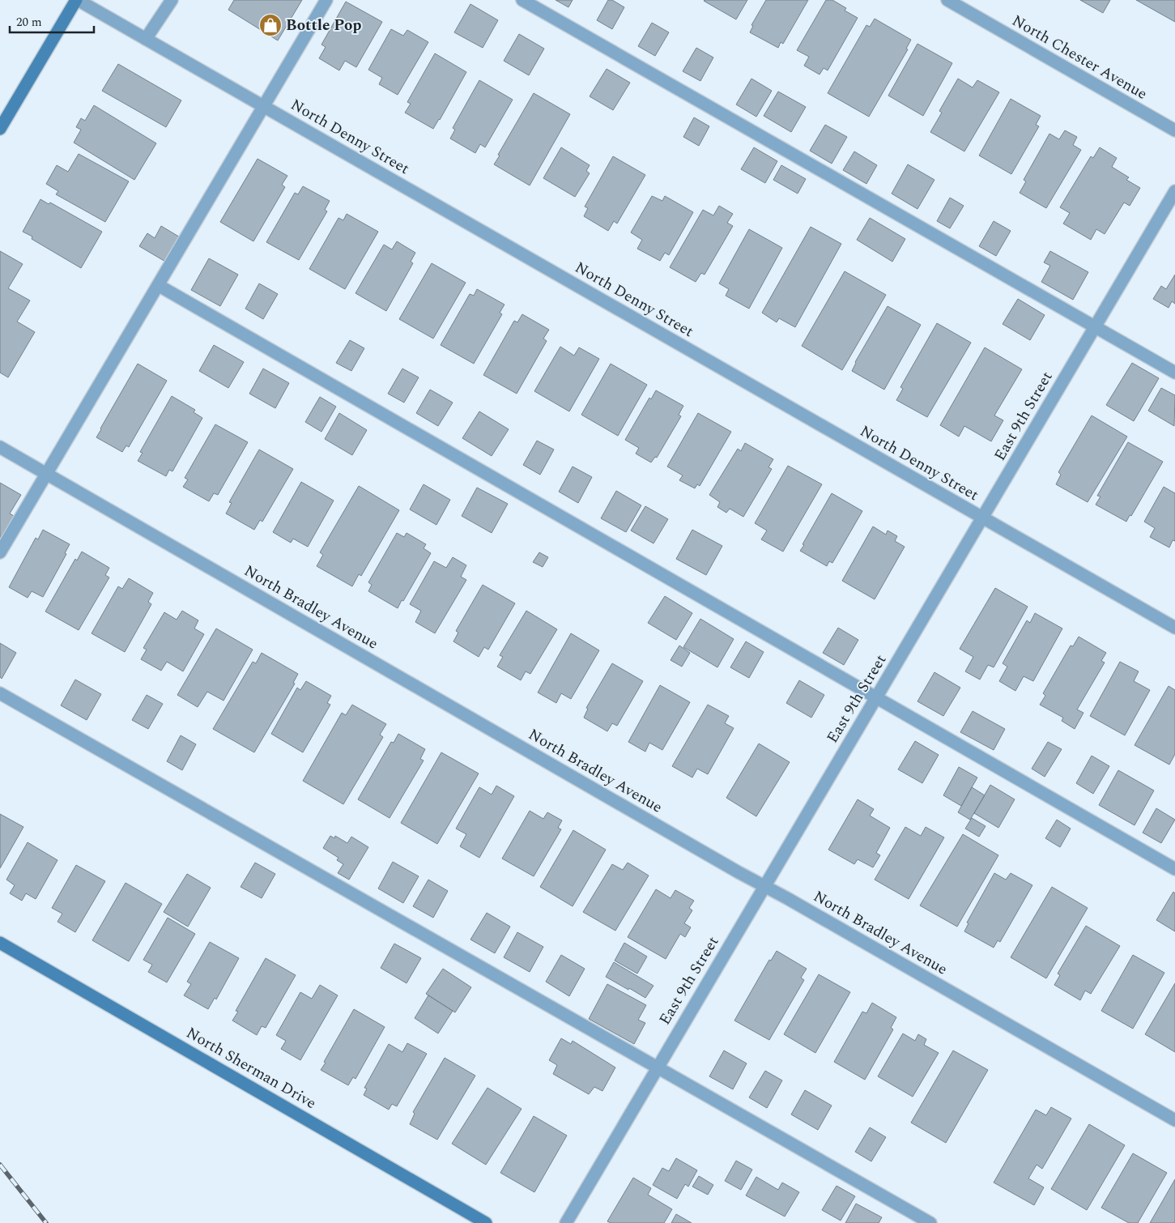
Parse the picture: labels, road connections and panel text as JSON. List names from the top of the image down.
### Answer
{
  "streets": {
    "main road": ["North Sherman Drive"],
    "street": [
      "North Chester Avenue",
      "North Denny Street",
      "East 9th Street",
      "North Bradley Avenue"
    ]
  },
  "crossings": [
    ["North Denny Street", "East 9th Street"],
    ["East 9th Street", "North Bradley Avenue"]
  ],
  "places": {
    "shop": ["Bottle Pop"]
  },
  "scale_bar": "20 m"
}
